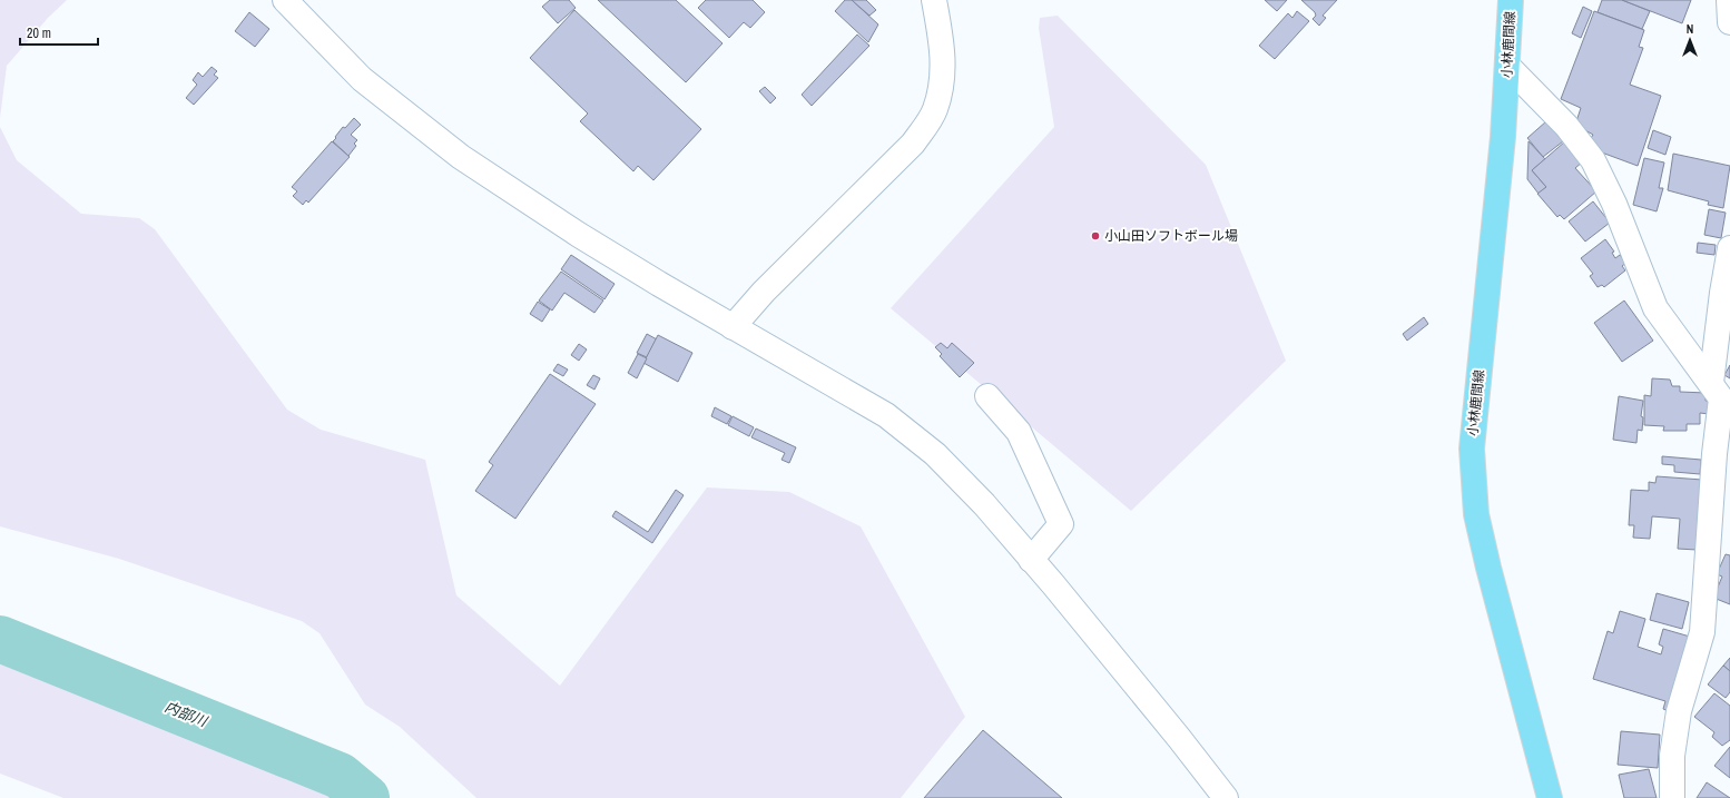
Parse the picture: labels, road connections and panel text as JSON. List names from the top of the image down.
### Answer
{
  "streets": {
    "main road": ["小林鹿間線"]
  },
  "water": ["内部川"],
  "places": ["小山田ソフトボール場"],
  "scale_bar": "20 m",
  "north": "top"
}
